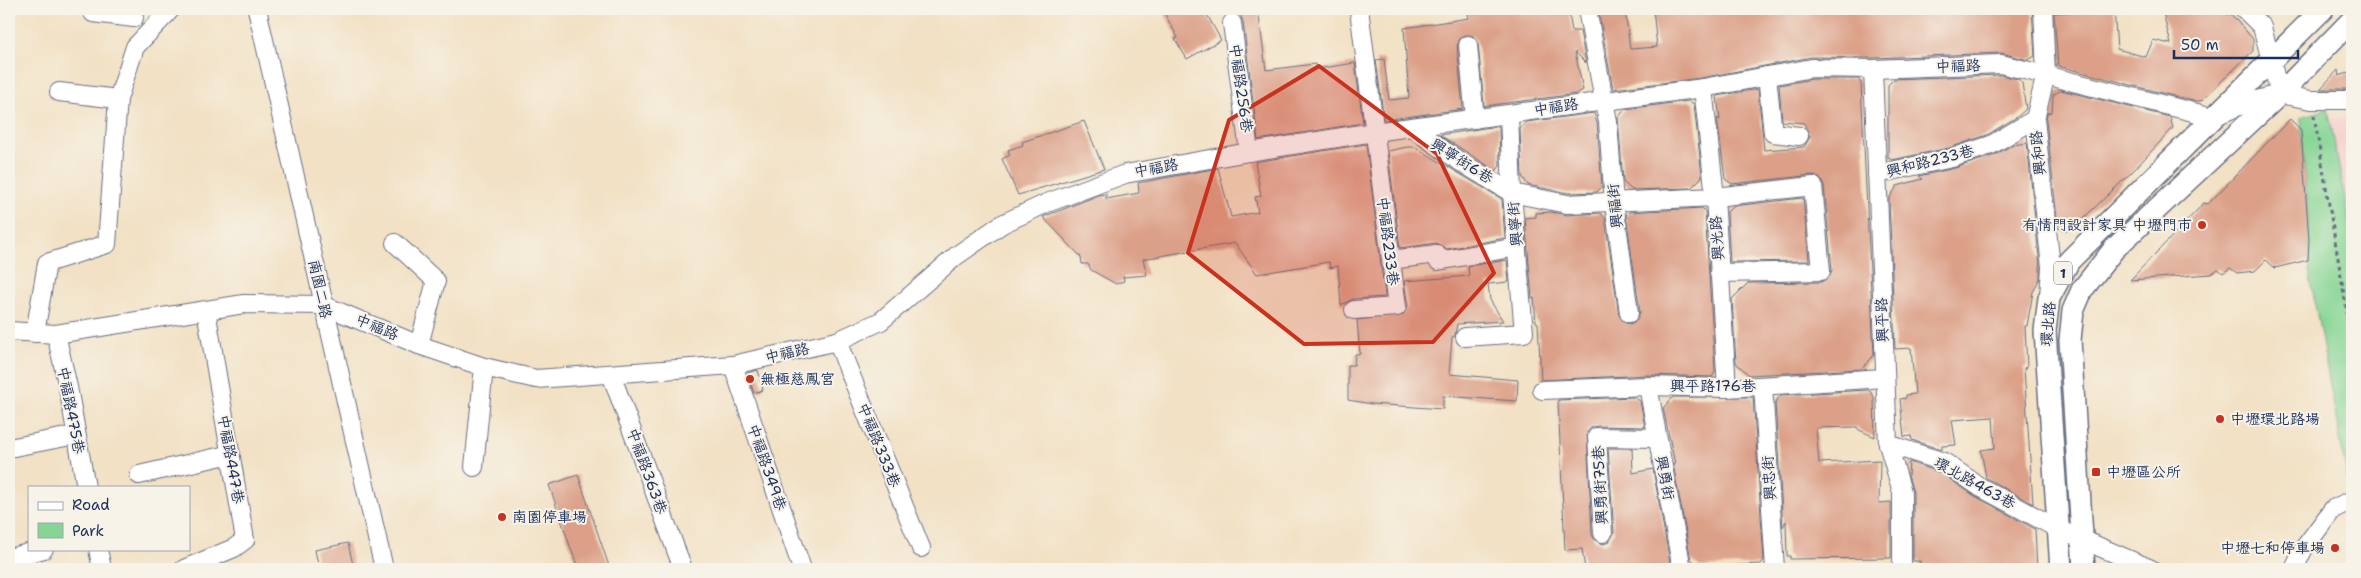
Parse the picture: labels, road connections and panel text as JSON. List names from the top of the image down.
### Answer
{
  "streets": {
    "main road": ["1", "環北路"],
    "street": [
      "中福路",
      "中福路256巷",
      "興和路",
      "興寧街6巷",
      "興和路233巷",
      "興福街",
      "興寧街",
      "興光路",
      "中福路233巷",
      "南園二路",
      "興平路",
      "興平路176巷",
      "中福路475巷",
      "中福路333巷",
      "中福路447巷",
      "中福路349巷",
      "中福路363巷",
      "興勇街",
      "興忠街",
      "環北路463巷",
      "興勇街75巷"
    ]
  },
  "crossings": [
    ["中福路", "中福路256巷"],
    ["中福路", "興和路"],
    ["中福路", "興寧街6巷"],
    ["中福路", "興福街"],
    ["中福路", "興寧街"],
    ["中福路", "興光路"],
    ["中福路", "中福路233巷"],
    ["中福路", "南園二路"],
    ["中福路", "興平路"],
    ["中福路", "環北路"],
    ["中福路", "中福路475巷"],
    ["中福路", "中福路333巷"],
    ["中福路", "中福路447巷"],
    ["中福路", "中福路349巷"],
    ["中福路", "中福路363巷"],
    ["興和路", "興和路233巷"],
    ["興和路", "環北路"],
    ["興寧街6巷", "興福街"],
    ["興寧街6巷", "興寧街"],
    ["興寧街6巷", "興光路"],
    ["興和路233巷", "興平路"],
    ["興光路", "興平路176巷"],
    ["興平路", "興平路176巷"],
    ["興平路", "環北路463巷"],
    ["環北路", "環北路463巷"],
    ["興平路176巷", "興勇街"],
    ["興平路176巷", "興忠街"],
    ["興勇街", "興勇街75巷"]
  ],
  "places": {
    "other": [
      "有情門設計家具 中壢門市",
      "無極慈鳳宮",
      "中壢環北路場",
      "南園停車場",
      "中壢七和停車場"
    ],
    "transit": ["中壢區公所"]
  },
  "legend": ["Road", "Park"],
  "scale_bar": "50 m"
}
